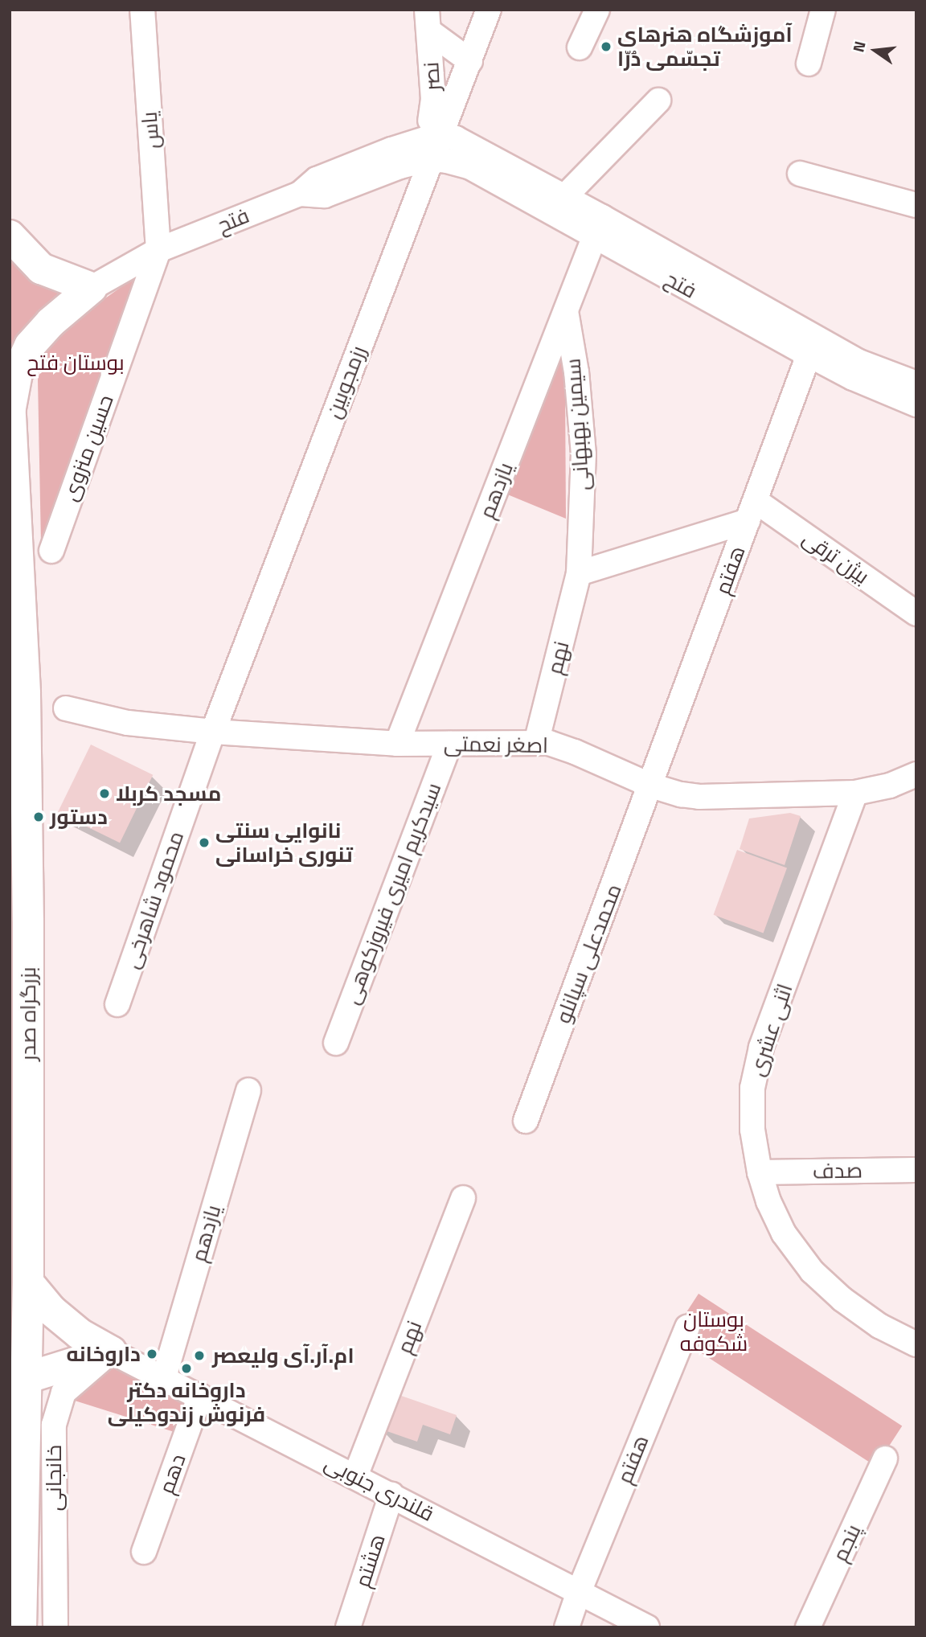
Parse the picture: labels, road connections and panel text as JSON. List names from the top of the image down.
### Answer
{
  "streets": {
    "highway": ["بزرگراه صدر"],
    "street": [
      "نصر",
      "یاس",
      "فتح",
      "رزمجوبین",
      "سیمین بهبهانی",
      "حسین منزوی",
      "یازدهم",
      "بیژن ترقی",
      "هفتم",
      "نهم",
      "اصغر نعمتی",
      "سیدکریم امیری فیروزکوهی",
      "محمود شاهرخی",
      "محمدعلی سپانلو",
      "اثنی عشری",
      "صدف",
      "دهم",
      "خانجانی",
      "قلندری جنوبی",
      "پنجم",
      "هشتم"
    ]
  },
  "crossings": [
    ["نصر", "فتح"],
    ["نصر", "رزمجوبین"],
    ["یاس", "فتح"],
    ["یاس", "حسین منزوی"],
    ["فتح", "رزمجوبین"],
    ["فتح", "حسین منزوی"],
    ["فتح", "یازدهم"],
    ["فتح", "هفتم"],
    ["رزمجوبین", "اصغر نعمتی"],
    ["رزمجوبین", "محمود شاهرخی"],
    ["سیمین بهبهانی", "یازدهم"],
    ["سیمین بهبهانی", "نهم"],
    ["یازدهم", "اصغر نعمتی"],
    ["یازدهم", "قلندری جنوبی"],
    ["بیژن ترقی", "هفتم"],
    ["هفتم", "اصغر نعمتی"],
    ["هفتم", "محمدعلی سپانلو"],
    ["هفتم", "قلندری جنوبی"],
    ["نهم", "اصغر نعمتی"],
    ["نهم", "قلندری جنوبی"],
    ["اصغر نعمتی", "سیدکریم امیری فیروزکوهی"],
    ["اصغر نعمتی", "محمود شاهرخی"],
    ["اصغر نعمتی", "محمدعلی سپانلو"],
    ["اصغر نعمتی", "اثنی عشری"],
    ["اثنی عشری", "صدف"],
    ["دهم", "قلندری جنوبی"],
    ["خانجانی", "قلندری جنوبی"],
    ["قلندری جنوبی", "هشتم"]
  ],
  "parks": ["بوستان فتح", "بوستان شکوفه"],
  "places": [
    "آموزشگاه هنرهای تجسّمی دُرّا",
    "مسجد کربلا",
    "دستور",
    "نانوایی سنتی تنوری خراسانی",
    "داروخانه",
    "ام.آر.آی ولیعصر",
    "داروخانه دکتر فرنوش زندوکیلی"
  ],
  "north": "left"
}
